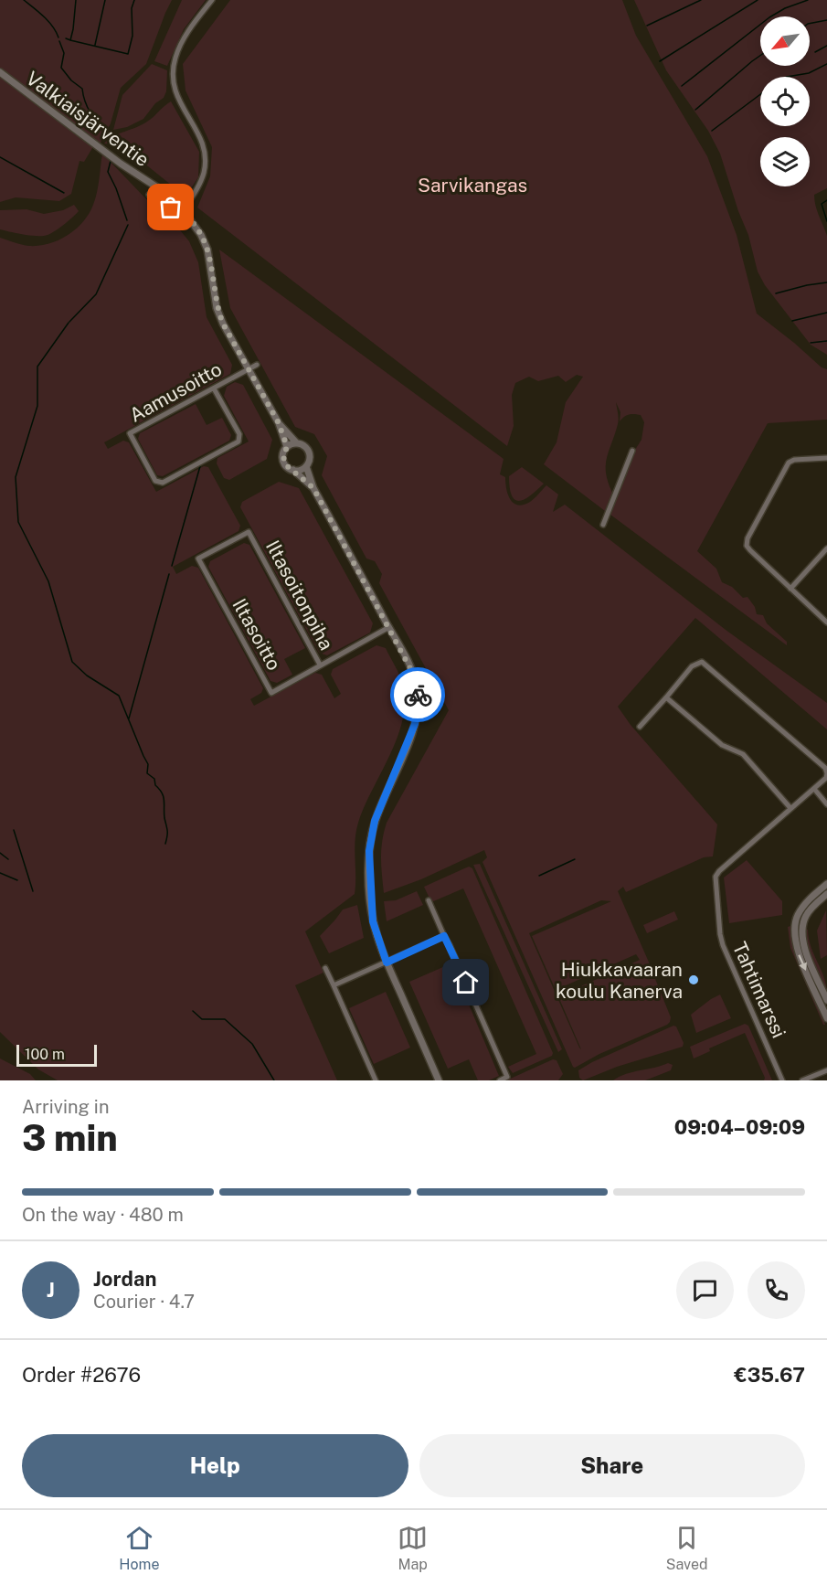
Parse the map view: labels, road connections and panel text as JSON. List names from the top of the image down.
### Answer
{
  "streets": {
    "street": [
      "Valkiaisjärventie",
      "Aamusoitto",
      "Iltasoitonpiha",
      "Iltasoitto",
      "Tahtimarssi"
    ]
  },
  "crossings": [
    ["Valkiaisjärventie", "Aamusoitto"],
    ["Iltasoitonpiha", "Iltasoitto"]
  ],
  "parks": ["Sarvikangas"],
  "places": ["Hiukkavaaran koulu Kanerva"],
  "scale_bar": "100 m",
  "north": "bottom left",
  "page": {
    "scale": "100 m",
    "heading": ["3 min", "Arriving in", "09:04–09:09"],
    "panel": [
      "Jordan",
      "Courier · 4.7",
      "Order #2676",
      "€35.67"
    ],
    "bar": "On the way · 480 m",
    "round": "J",
    "buttons": ["Help", "Share"],
    "tabs": ["Home", "Map", "Saved"]
  }
}
